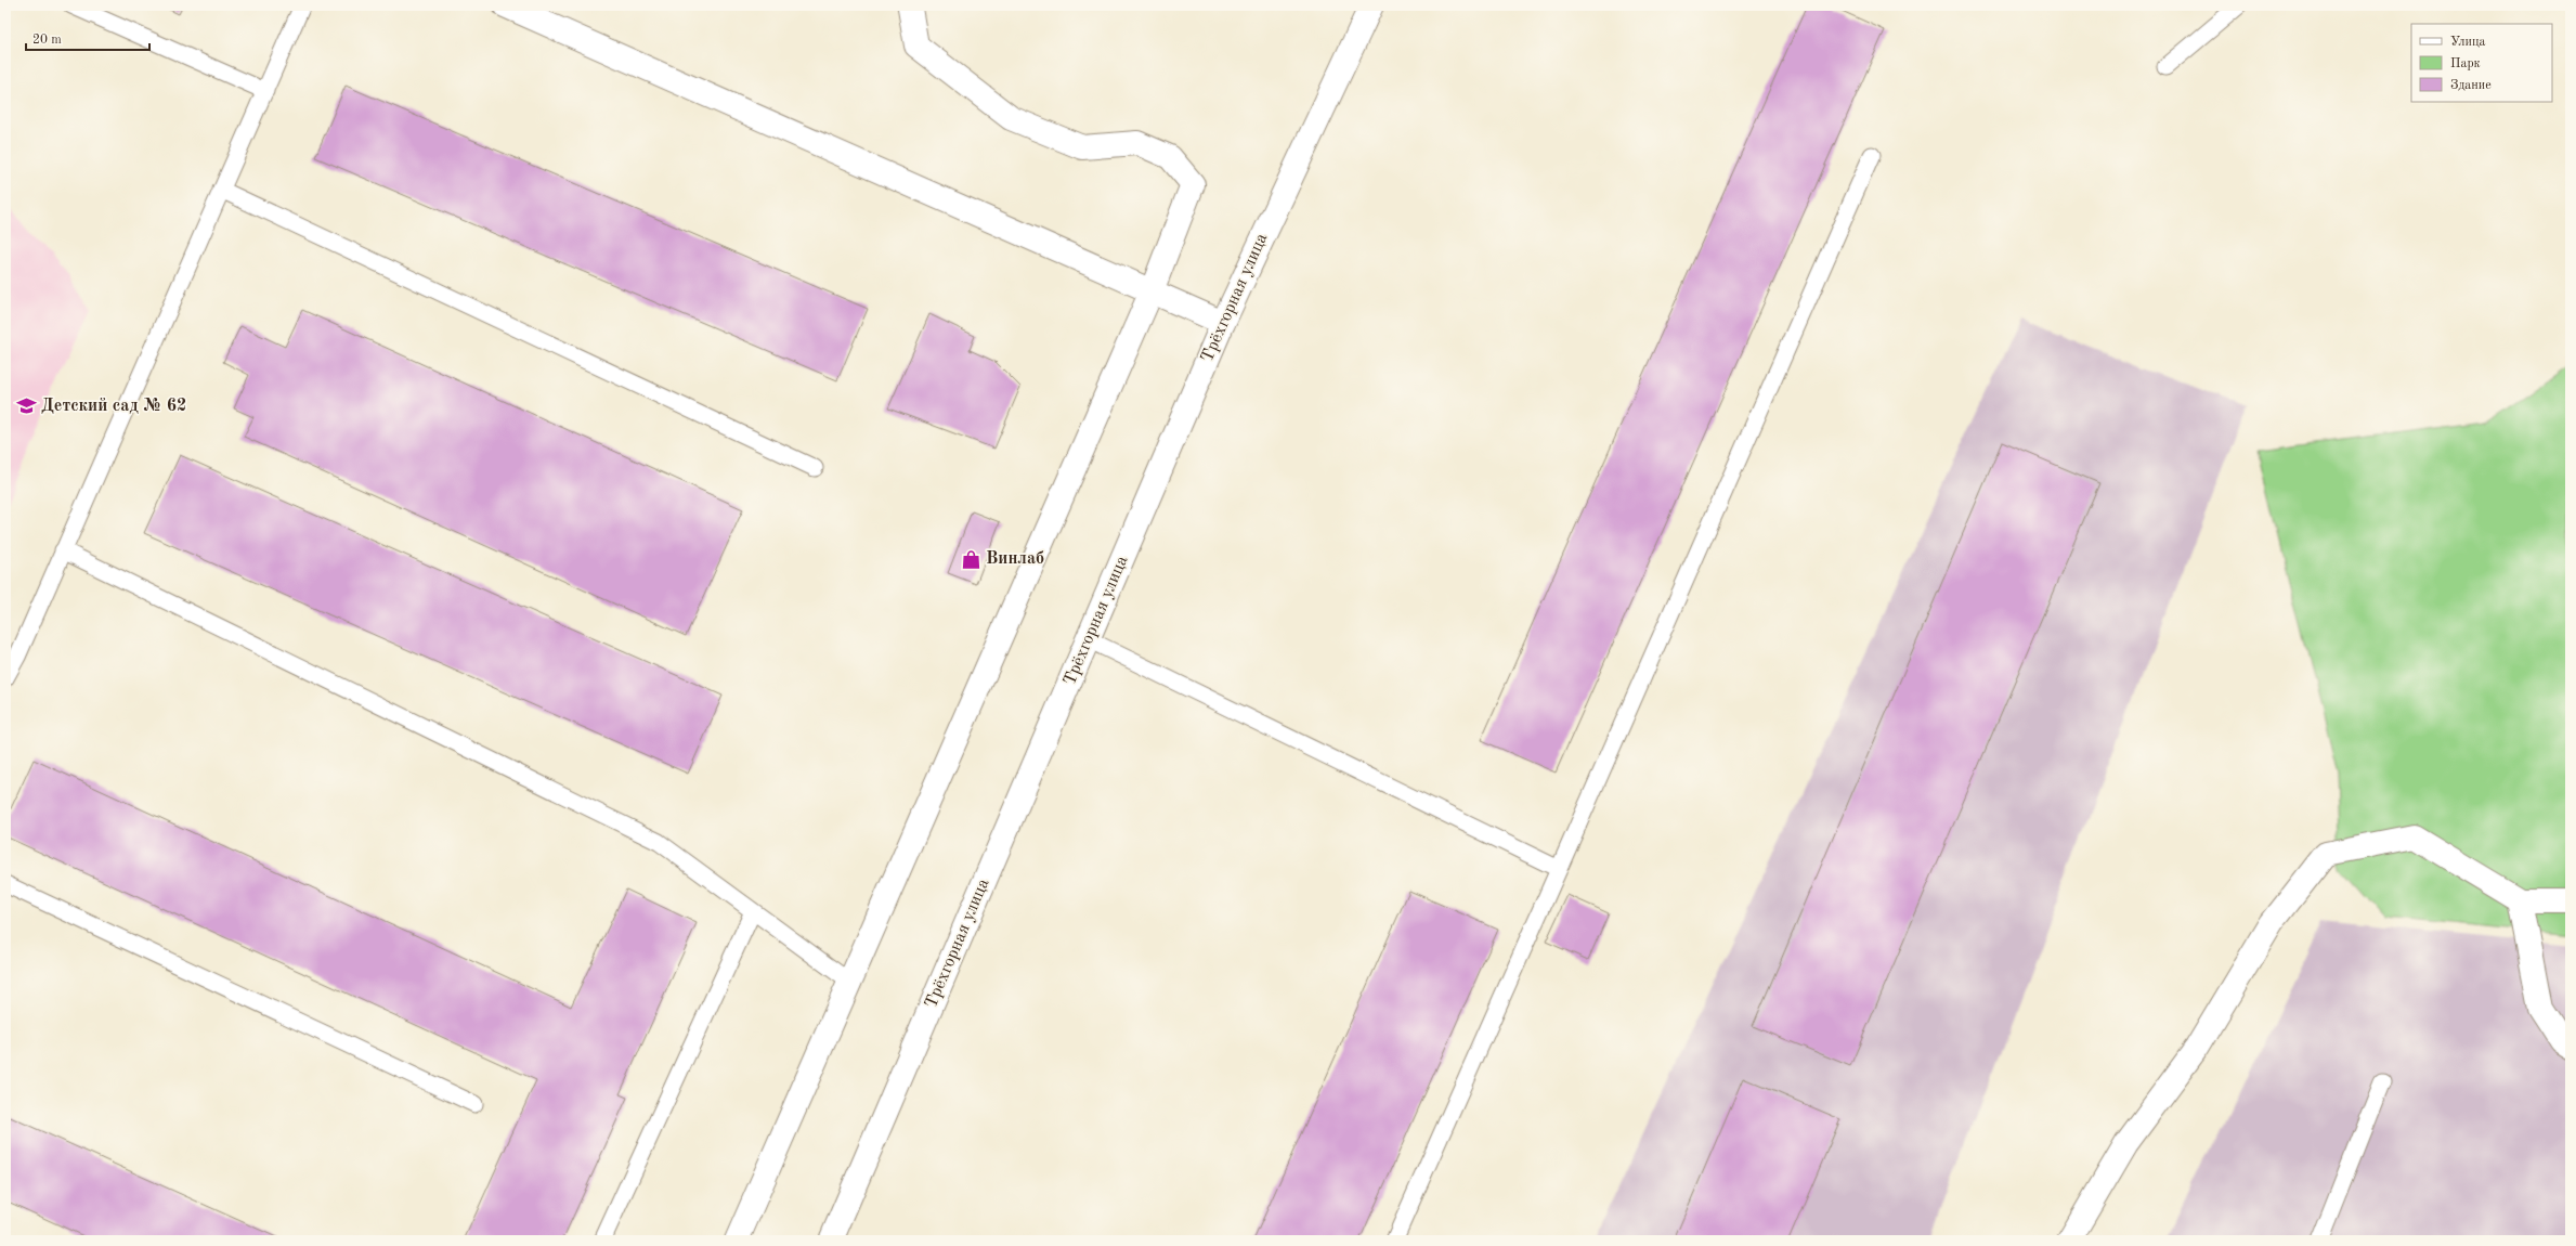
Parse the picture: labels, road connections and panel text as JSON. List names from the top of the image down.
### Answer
{
  "streets": {
    "street": ["Трёхгорная улица"]
  },
  "places": {
    "school or university": ["Детский сад № 62"],
    "shop": ["Винлаб"]
  },
  "legend": ["Улица", "Парк", "Здание"],
  "scale_bar": "20 m"
}
